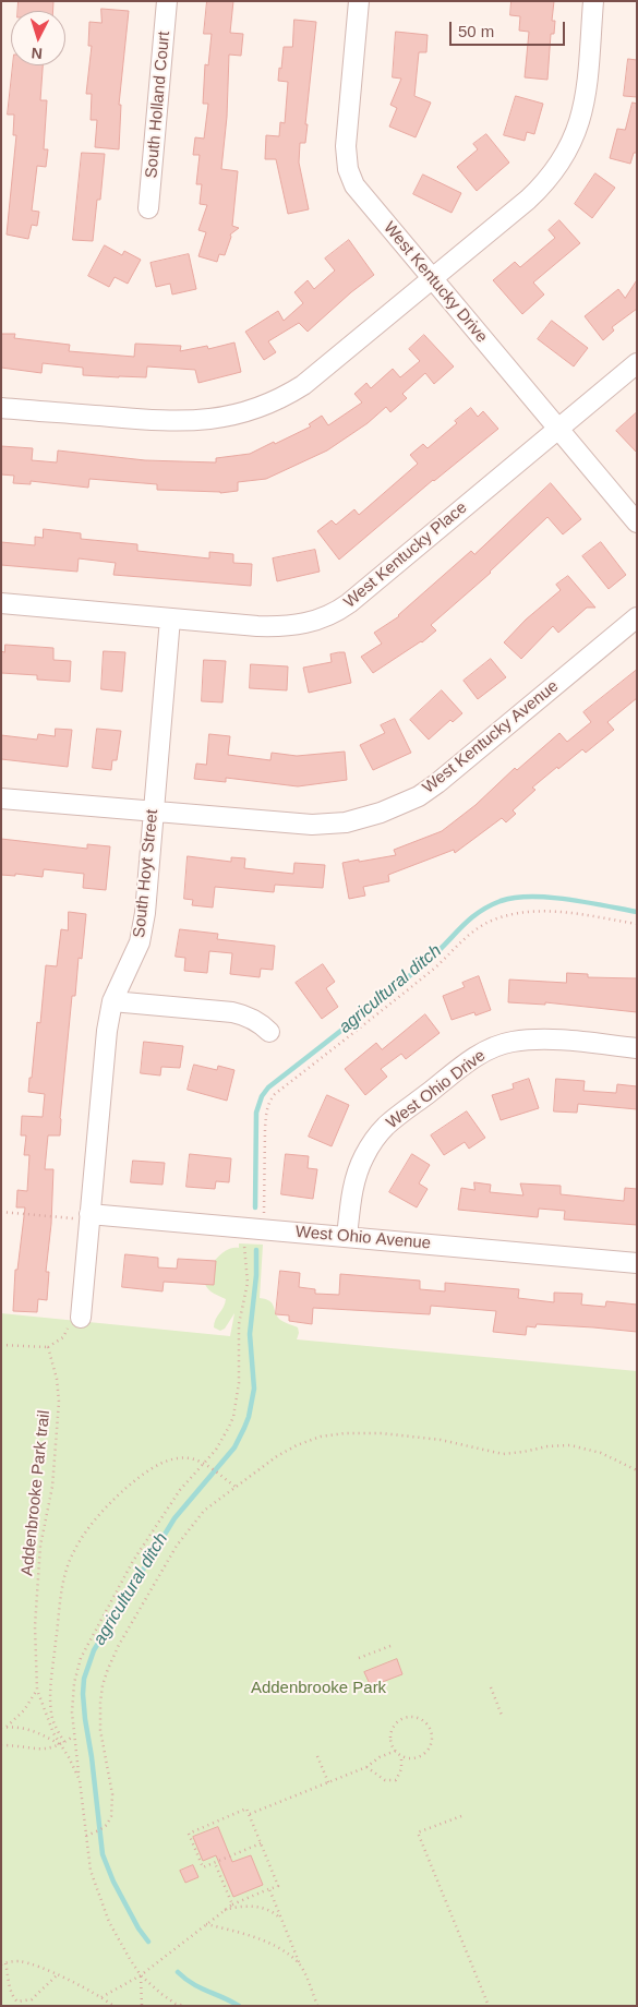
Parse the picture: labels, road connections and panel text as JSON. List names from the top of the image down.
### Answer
{
  "streets": {
    "street": [
      "South Holland Court",
      "West Kentucky Drive",
      "West Kentucky Place",
      "West Kentucky Avenue",
      "South Hoyt Street",
      "West Ohio Drive",
      "West Ohio Avenue"
    ],
    "path": ["Addenbrooke Park trail"]
  },
  "crossings": [
    ["West Kentucky Drive", "West Kentucky Place"],
    ["West Kentucky Place", "South Hoyt Street"],
    ["West Kentucky Avenue", "South Hoyt Street"],
    ["South Hoyt Street", "West Ohio Avenue"],
    ["West Ohio Drive", "West Ohio Avenue"]
  ],
  "water": ["agricultural ditch"],
  "parks": ["Addenbrooke Park"],
  "scale_bar": "50 m",
  "north": "bottom"
}
